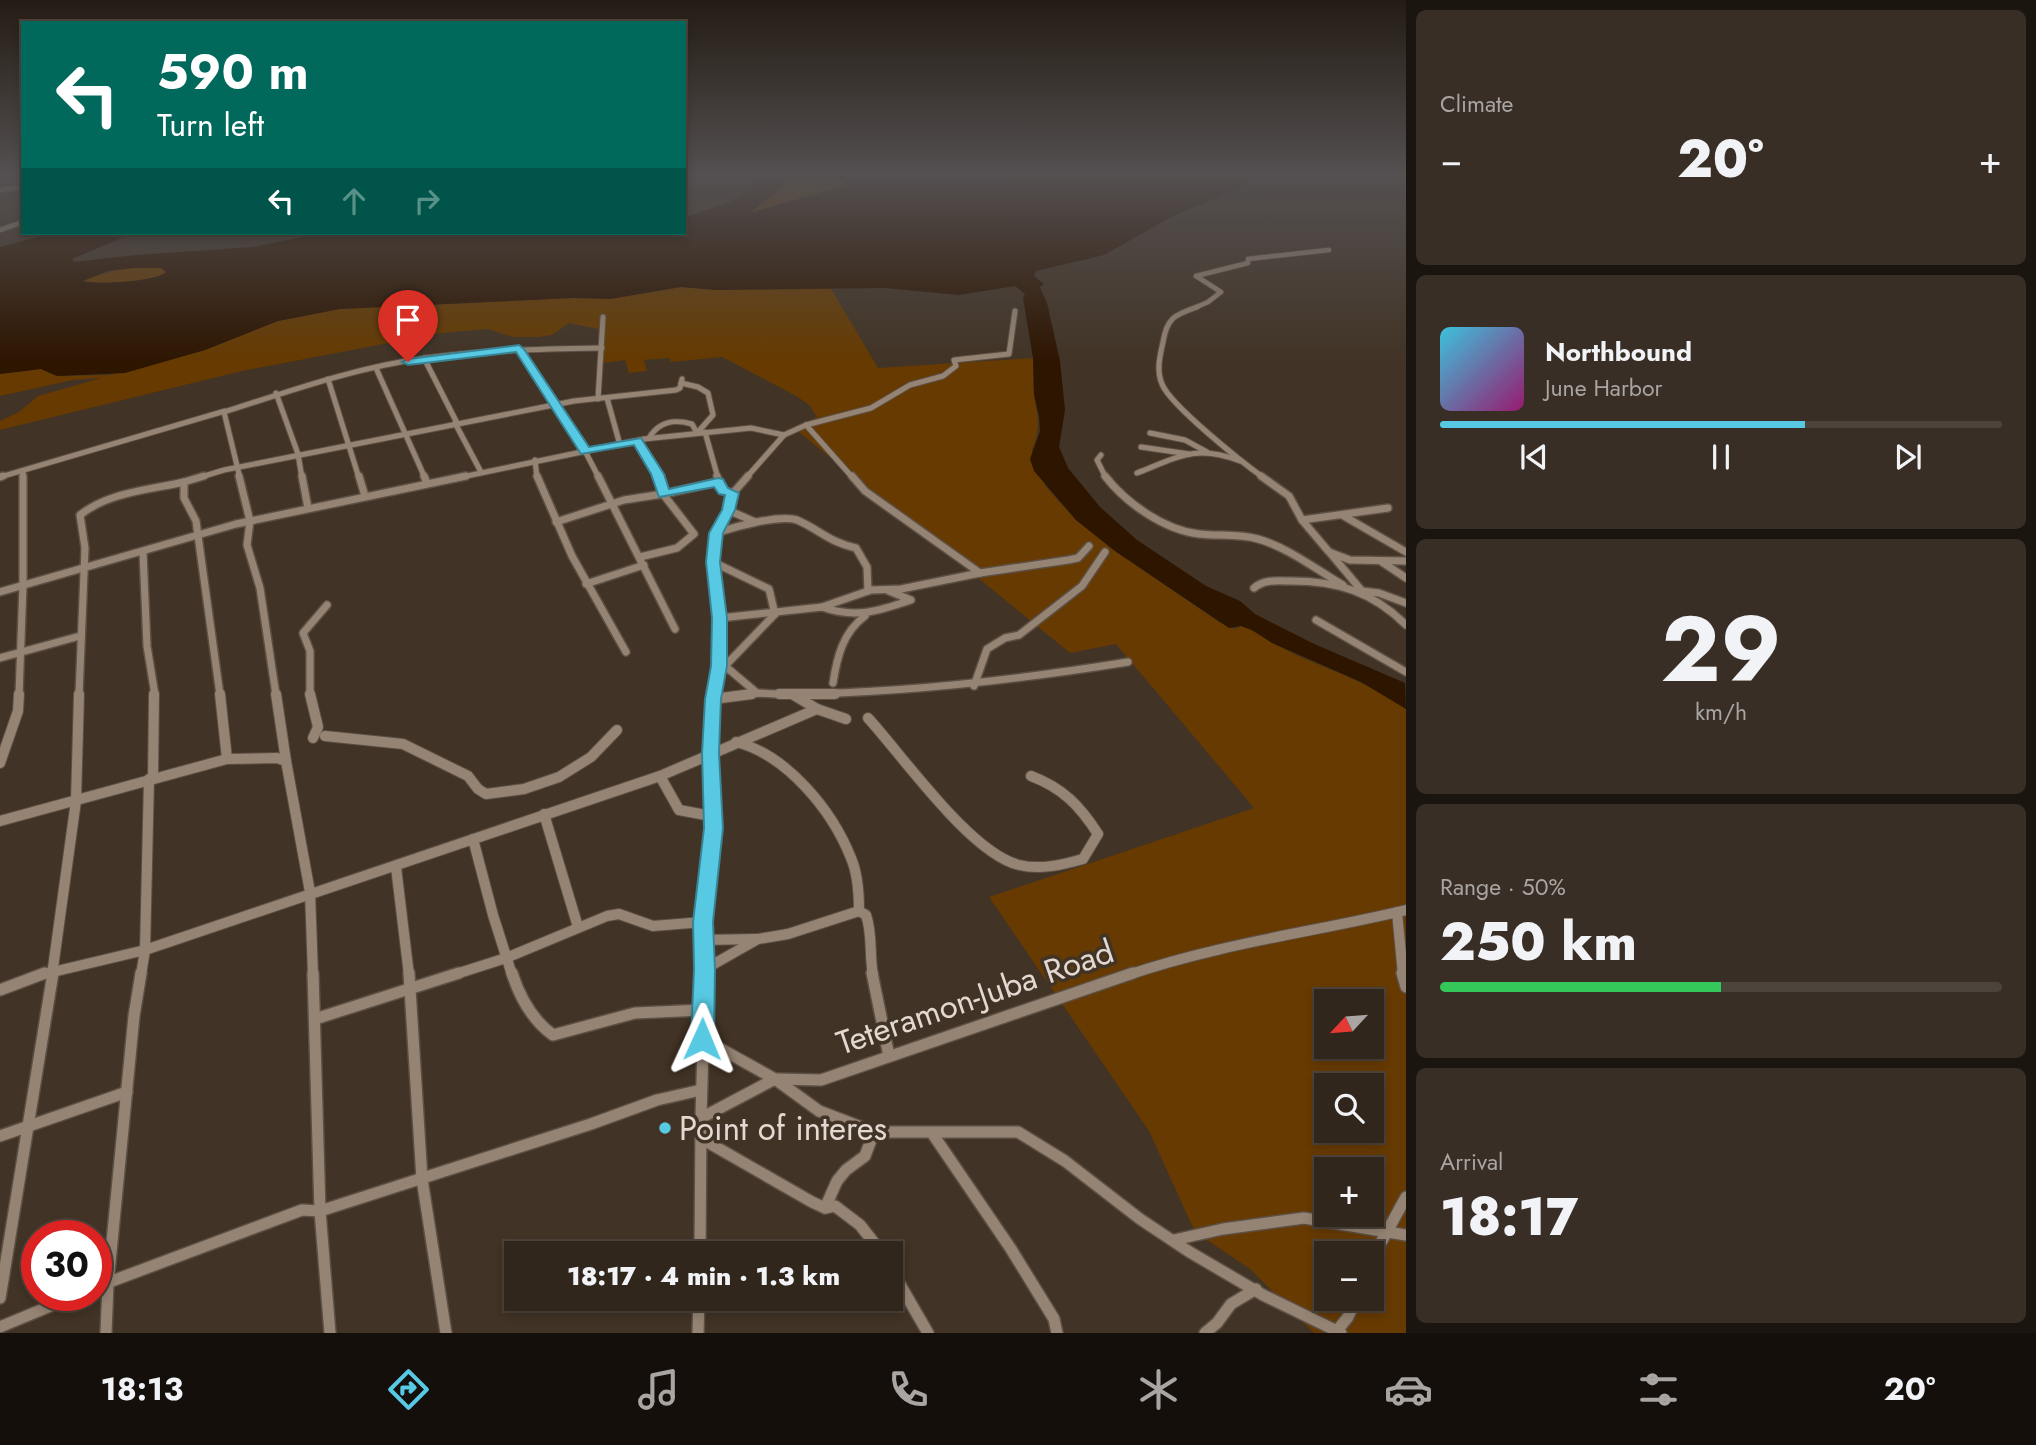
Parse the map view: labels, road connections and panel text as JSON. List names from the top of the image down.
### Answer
{
  "streets": {
    "street": ["Teteramon-Juba Road"]
  },
  "places": ["Point of interes"],
  "north": "bottom left",
  "page": {
    "tile": [
      "Climate",
      ["29", "km/h"],
      ["Range · 50%", "250 km"],
      ["Arrival", "18:17"]
    ],
    "turn": ["590 m", "Turn left"],
    "heat": ["−", "20°", "+"],
    "song": ["Northbound", "June Harbor"],
    "map_buttons": ["+", "−"],
    "limit": "30",
    "trip": "18:17 · 4 min · 1.3 km",
    "tabs": ["18:13", "20°"]
  }
}
